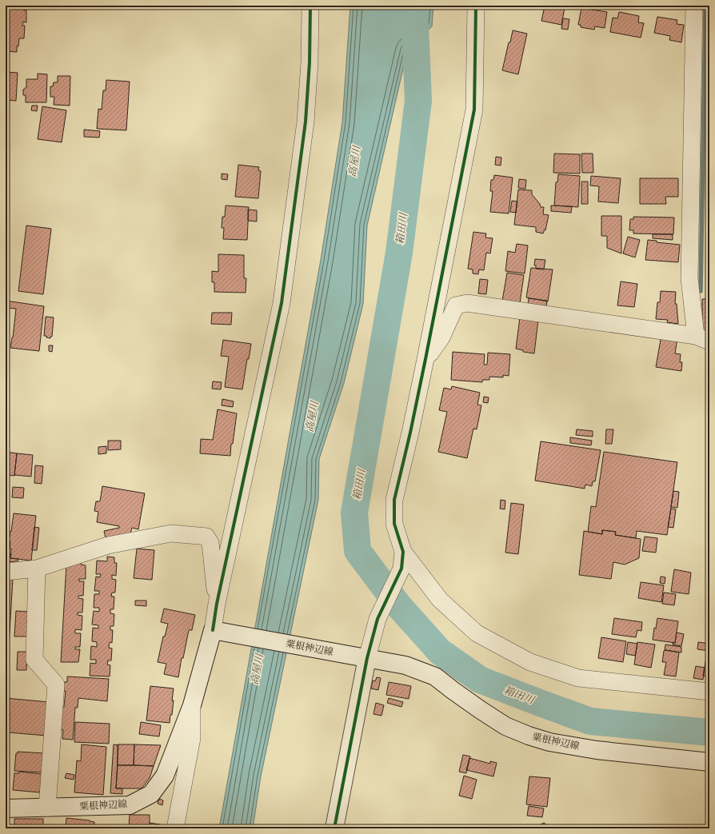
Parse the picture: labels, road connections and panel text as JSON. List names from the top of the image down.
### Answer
{
  "streets": {
    "main road": ["粟根神辺線"]
  },
  "water": ["高屋川", "箱田川"]
}
